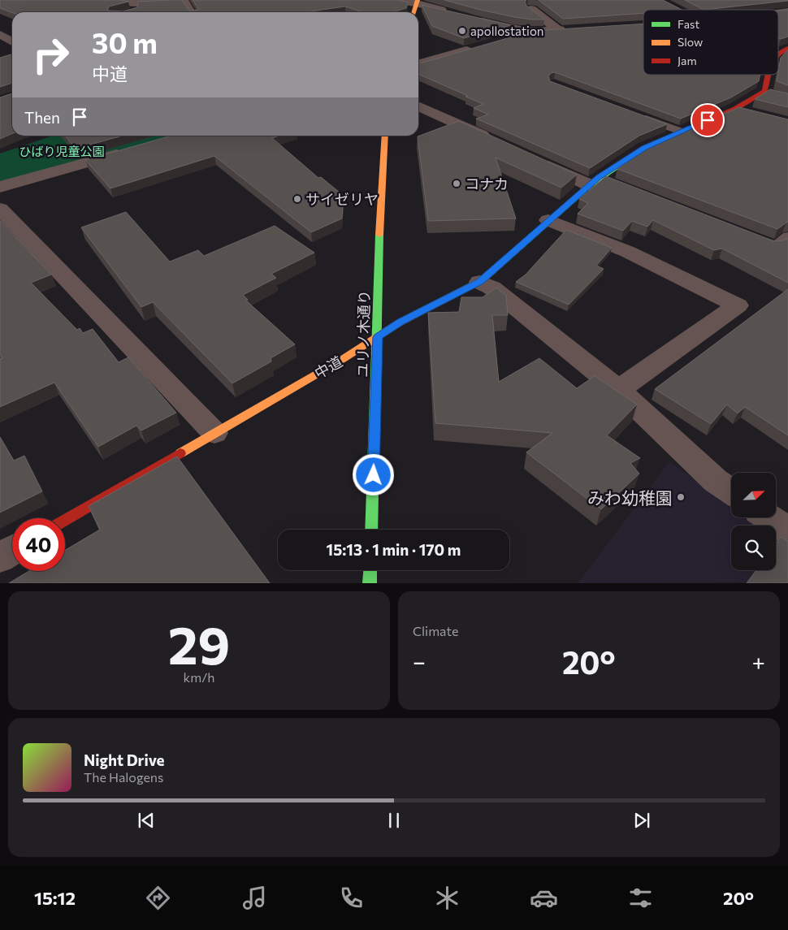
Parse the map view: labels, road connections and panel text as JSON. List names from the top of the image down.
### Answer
{
  "streets": {
    "street": ["ユリノ木通り", "中道"]
  },
  "crossings": [
    ["ユリノ木通り", "中道"]
  ],
  "parks": ["ひばり児童公園"],
  "places": [
    "apollostation",
    "コナカ",
    "サイゼリヤ",
    "みわ幼稚園"
  ],
  "legend": ["Fast", "Slow", "Jam"],
  "north": "top right",
  "page": {
    "turn": ["30 m", "中道"],
    "then": "Then",
    "limit": "40",
    "trip": "15:13 · 1 min · 170 m",
    "tile": [
      ["29", "km/h"],
      "Climate"
    ],
    "heat": ["−", "20°", "+"],
    "song": ["Night Drive", "The Halogens"],
    "tabs": ["15:12", "20°"]
  }
}
